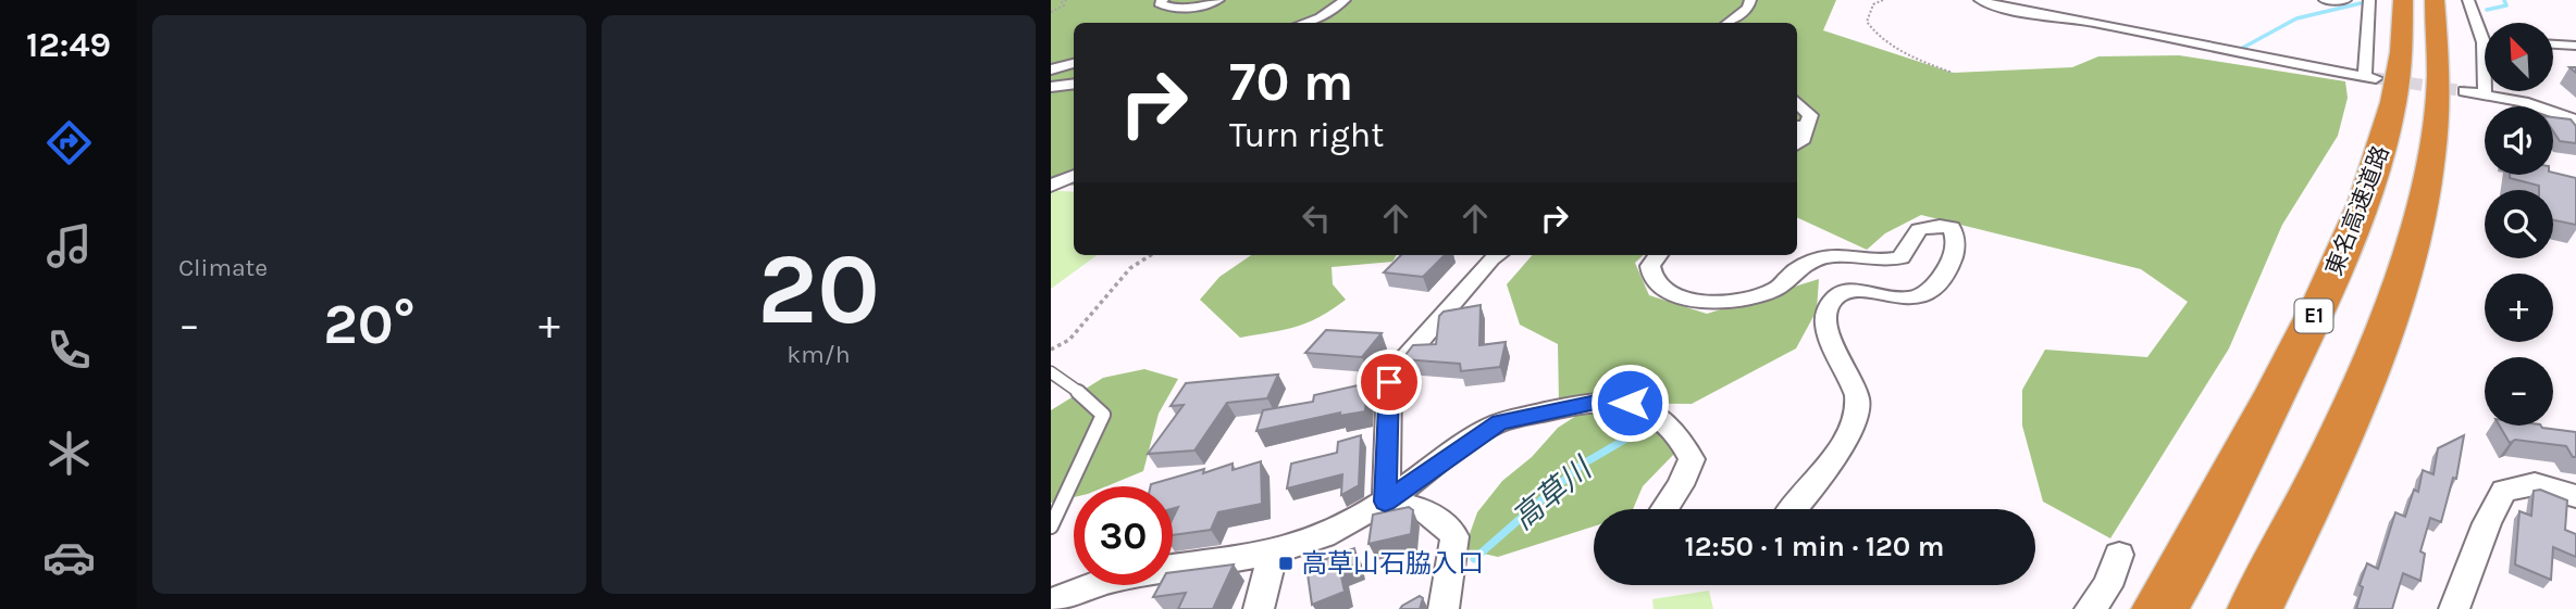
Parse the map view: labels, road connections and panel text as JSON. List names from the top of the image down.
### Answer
{
  "streets": {
    "highway": ["東名高速道路", "E1"]
  },
  "water": ["高草川"],
  "places": {
    "transit": ["高草山石脇入口"]
  },
  "north": "top left",
  "page": {
    "tabs": "12:49",
    "tile": [
      "Climate",
      ["20", "km/h"]
    ],
    "map_buttons": ["+", "−"],
    "turn": ["70 m", "Turn right"],
    "heat": ["−", "20°", "+"],
    "limit": "30",
    "trip": "12:50 · 1 min · 120 m"
  }
}
